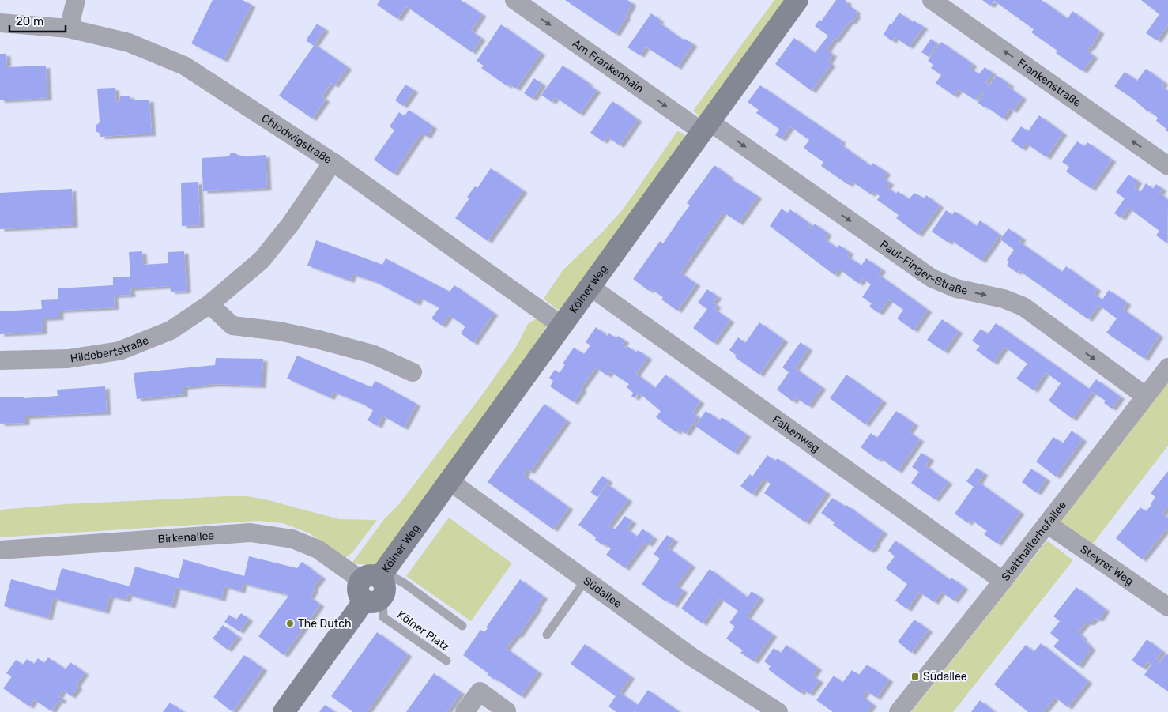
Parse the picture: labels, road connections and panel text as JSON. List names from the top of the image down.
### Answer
{
  "streets": {
    "street": [
      "Am Frankenhain",
      "Frankenstraße",
      "Chlodwigstraße",
      "Paul-Finger-Straße",
      "Kölner Weg",
      "Hildebertstraße",
      "Falkenweg",
      "Birkenallee",
      "Statthalterhofallee",
      "Steyrer Weg",
      "Südallee"
    ],
    "lane": ["Kölner Platz"]
  },
  "crossings": [
    ["Am Frankenhain", "Paul-Finger-Straße"],
    ["Am Frankenhain", "Kölner Weg"],
    ["Chlodwigstraße", "Kölner Weg"],
    ["Chlodwigstraße", "Hildebertstraße"],
    ["Paul-Finger-Straße", "Kölner Weg"],
    ["Paul-Finger-Straße", "Statthalterhofallee"],
    ["Kölner Weg", "Falkenweg"],
    ["Kölner Weg", "Birkenallee"],
    ["Kölner Weg", "Südallee"],
    ["Kölner Weg", "Kölner Platz"],
    ["Falkenweg", "Statthalterhofallee"],
    ["Birkenallee", "Kölner Platz"],
    ["Statthalterhofallee", "Steyrer Weg"]
  ],
  "one_way": ["Am Frankenhain", "Frankenstraße", "Paul-Finger-Straße"],
  "places": {
    "other": ["The Dutch"],
    "transit": ["Südallee"]
  },
  "scale_bar": "20 m"
}
